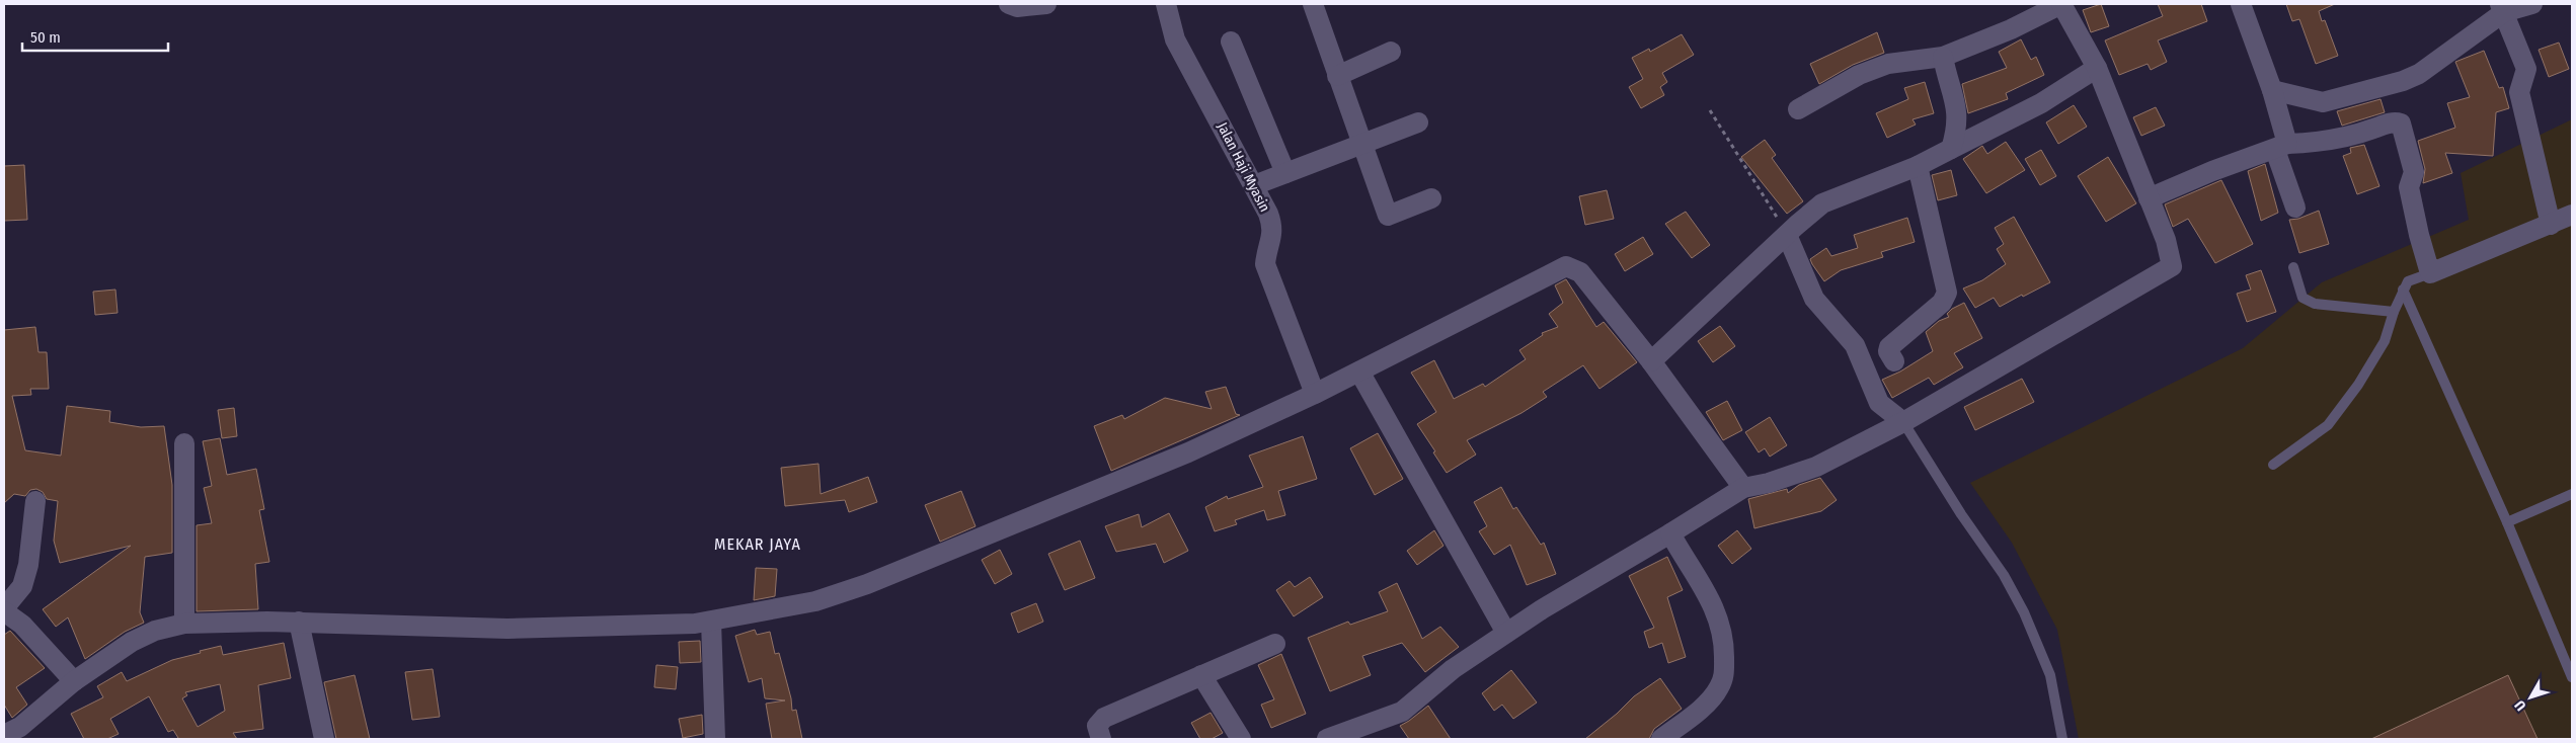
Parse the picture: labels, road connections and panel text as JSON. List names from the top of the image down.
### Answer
{
  "streets": {
    "street": ["Jalan Haji Myasin"]
  },
  "districts": ["MEKAR JAYA"],
  "scale_bar": "50 m",
  "north": "bottom left"
}
